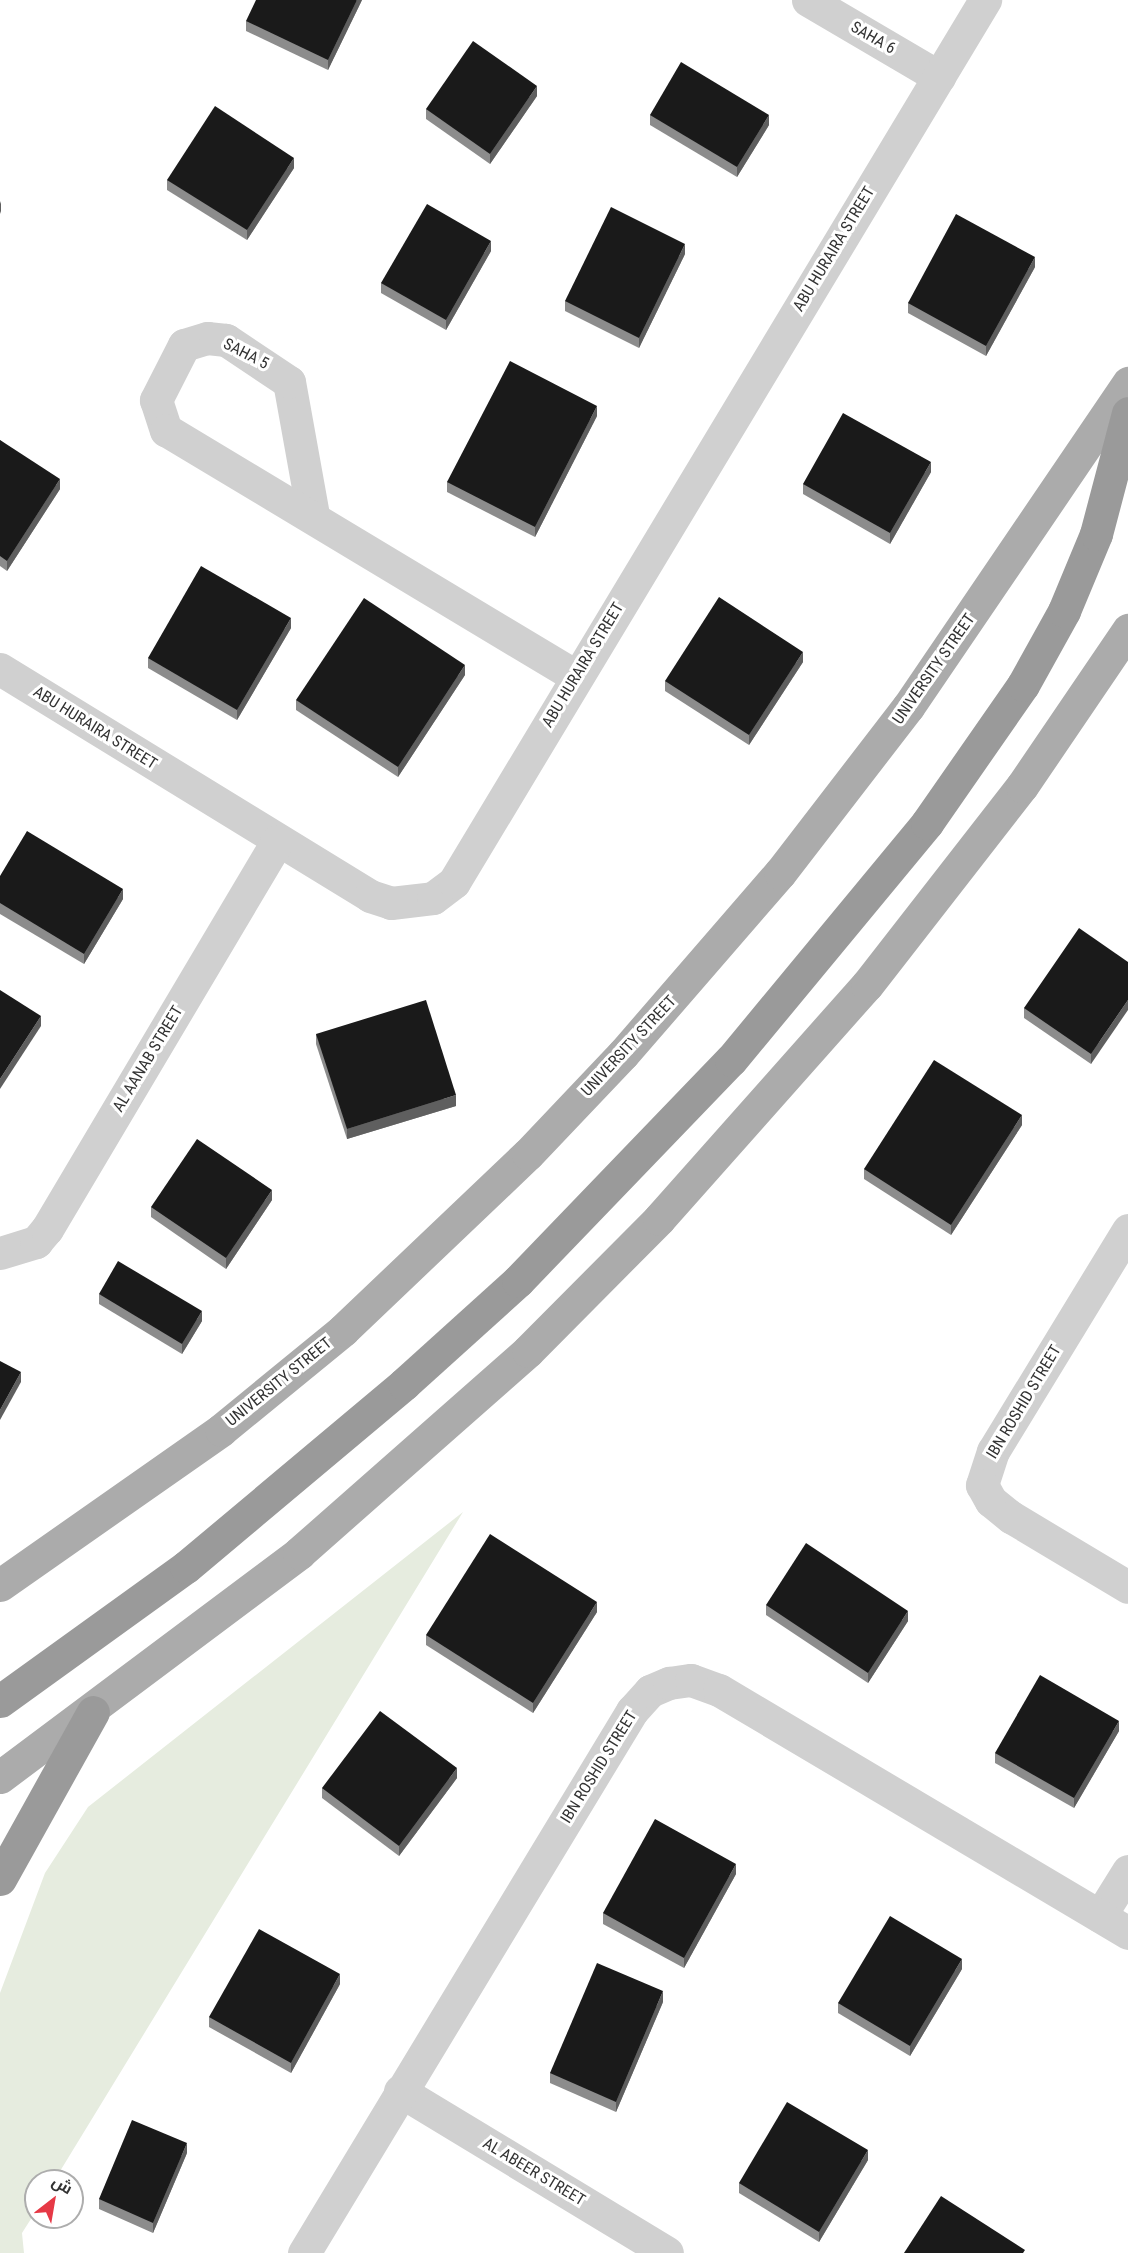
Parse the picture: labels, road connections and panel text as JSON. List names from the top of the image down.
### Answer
{
  "streets": {
    "main road": ["UNIVERSITY STREET"],
    "street": [
      "SAHA 6",
      "ABU HURAIRA STREET",
      "SAHA 5",
      "AL AANAB STREET",
      "IBN ROSHID STREET",
      "AL ABEER STREET"
    ]
  },
  "crossings": [
    ["SAHA 6", "ABU HURAIRA STREET"],
    ["ABU HURAIRA STREET", "SAHA 5"],
    ["ABU HURAIRA STREET", "AL AANAB STREET"],
    ["IBN ROSHID STREET", "AL ABEER STREET"]
  ],
  "north": "top right"
}
